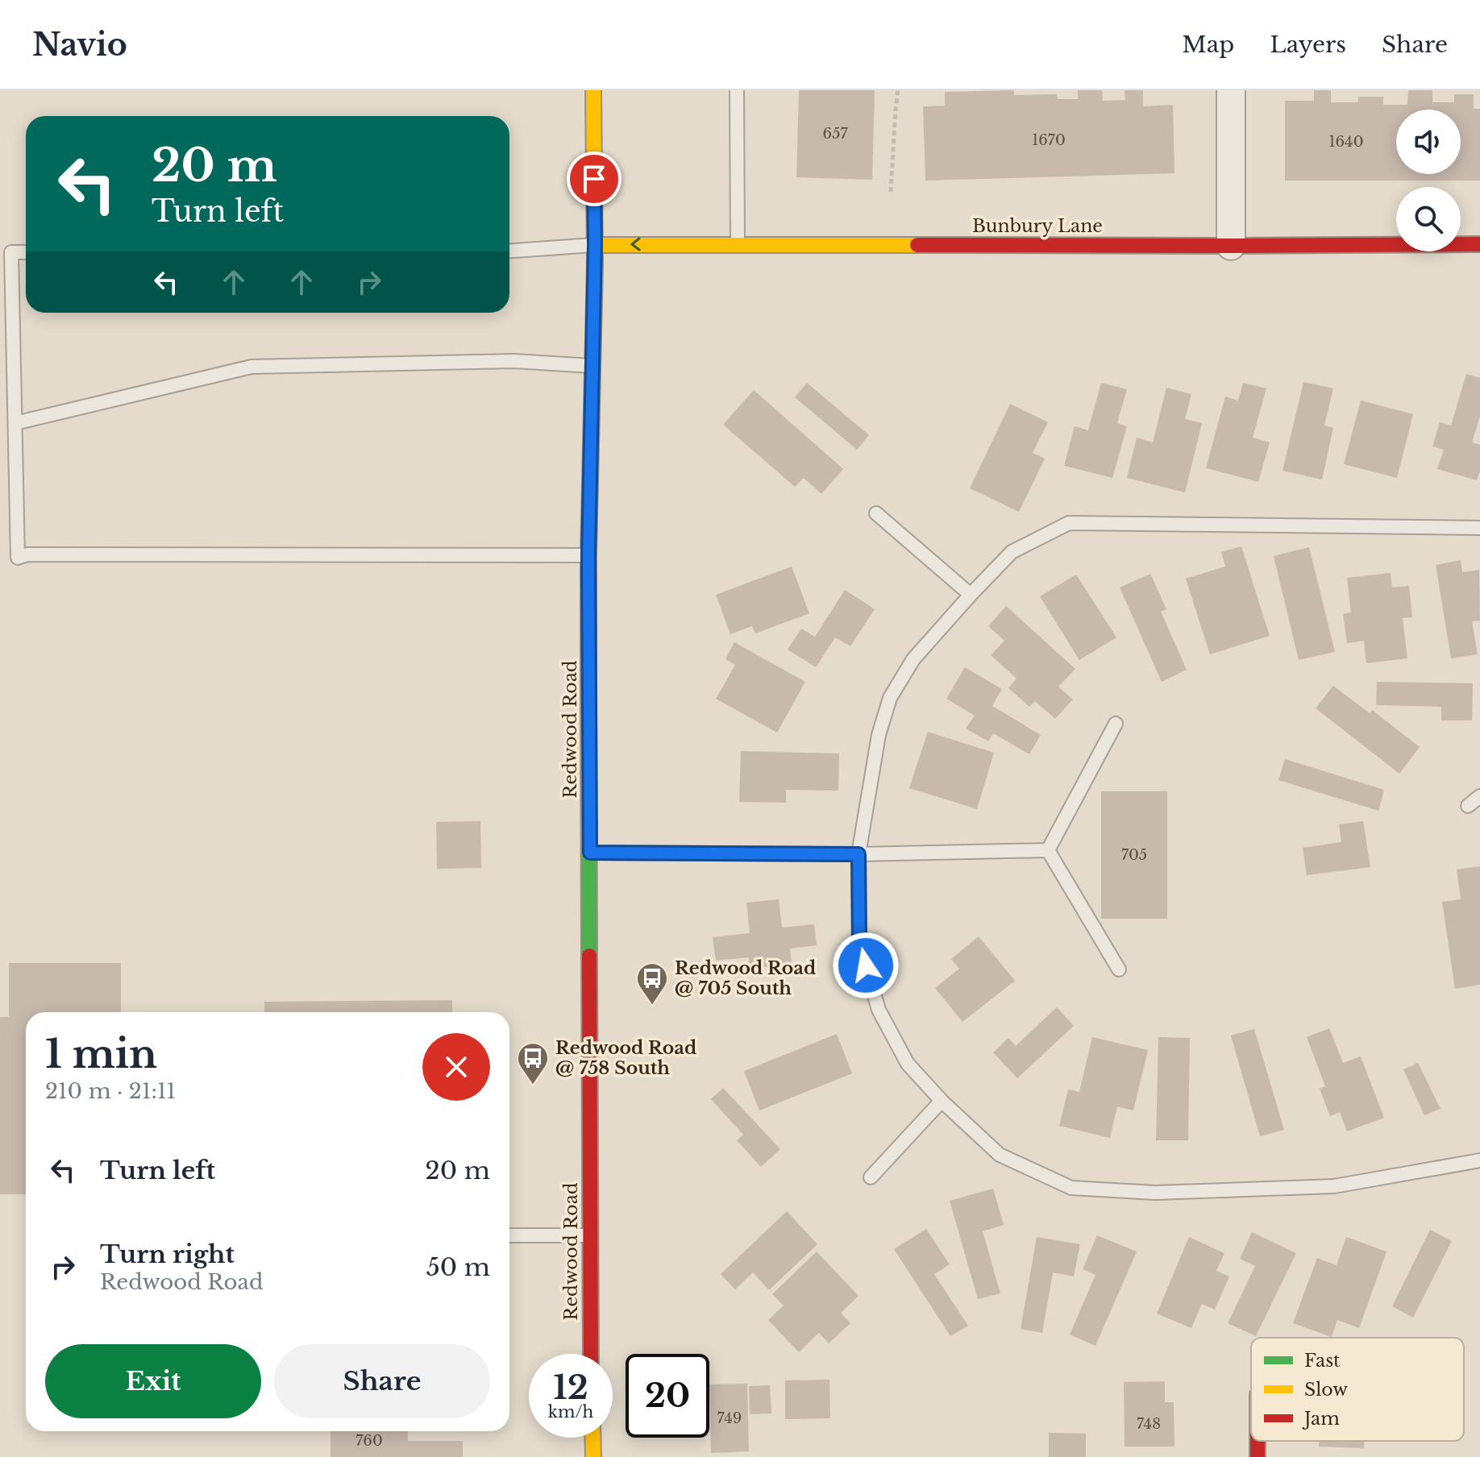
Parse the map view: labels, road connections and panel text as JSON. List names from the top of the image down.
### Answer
{
  "streets": {
    "main road": ["Bunbury Lane", "Redwood Road"]
  },
  "crossings": [
    ["Bunbury Lane", "Redwood Road"]
  ],
  "places": {
    "bus stop": ["Redwood Road @ 705 South", "Redwood Road @ 758 South"]
  },
  "house_numbers": [
    "657",
    "1670",
    "1640",
    "705",
    "749",
    "748",
    "760"
  ],
  "legend": ["Fast", "Slow", "Jam"],
  "page": {
    "header": "Navio",
    "nav": ["Map", "Layers", "Share"],
    "turn": ["20 m", "Turn left"],
    "heading": ["1 min", "210 m · 21:11"],
    "list": [
      {
        "name": "Turn left",
        "value": "20 m"
      },
      {
        "name": "Turn right",
        "note": "Redwood Road",
        "value": "50 m"
      }
    ],
    "buttons": ["Exit", "Share"],
    "speed": "12 km/h",
    "limit": "20"
  }
}
